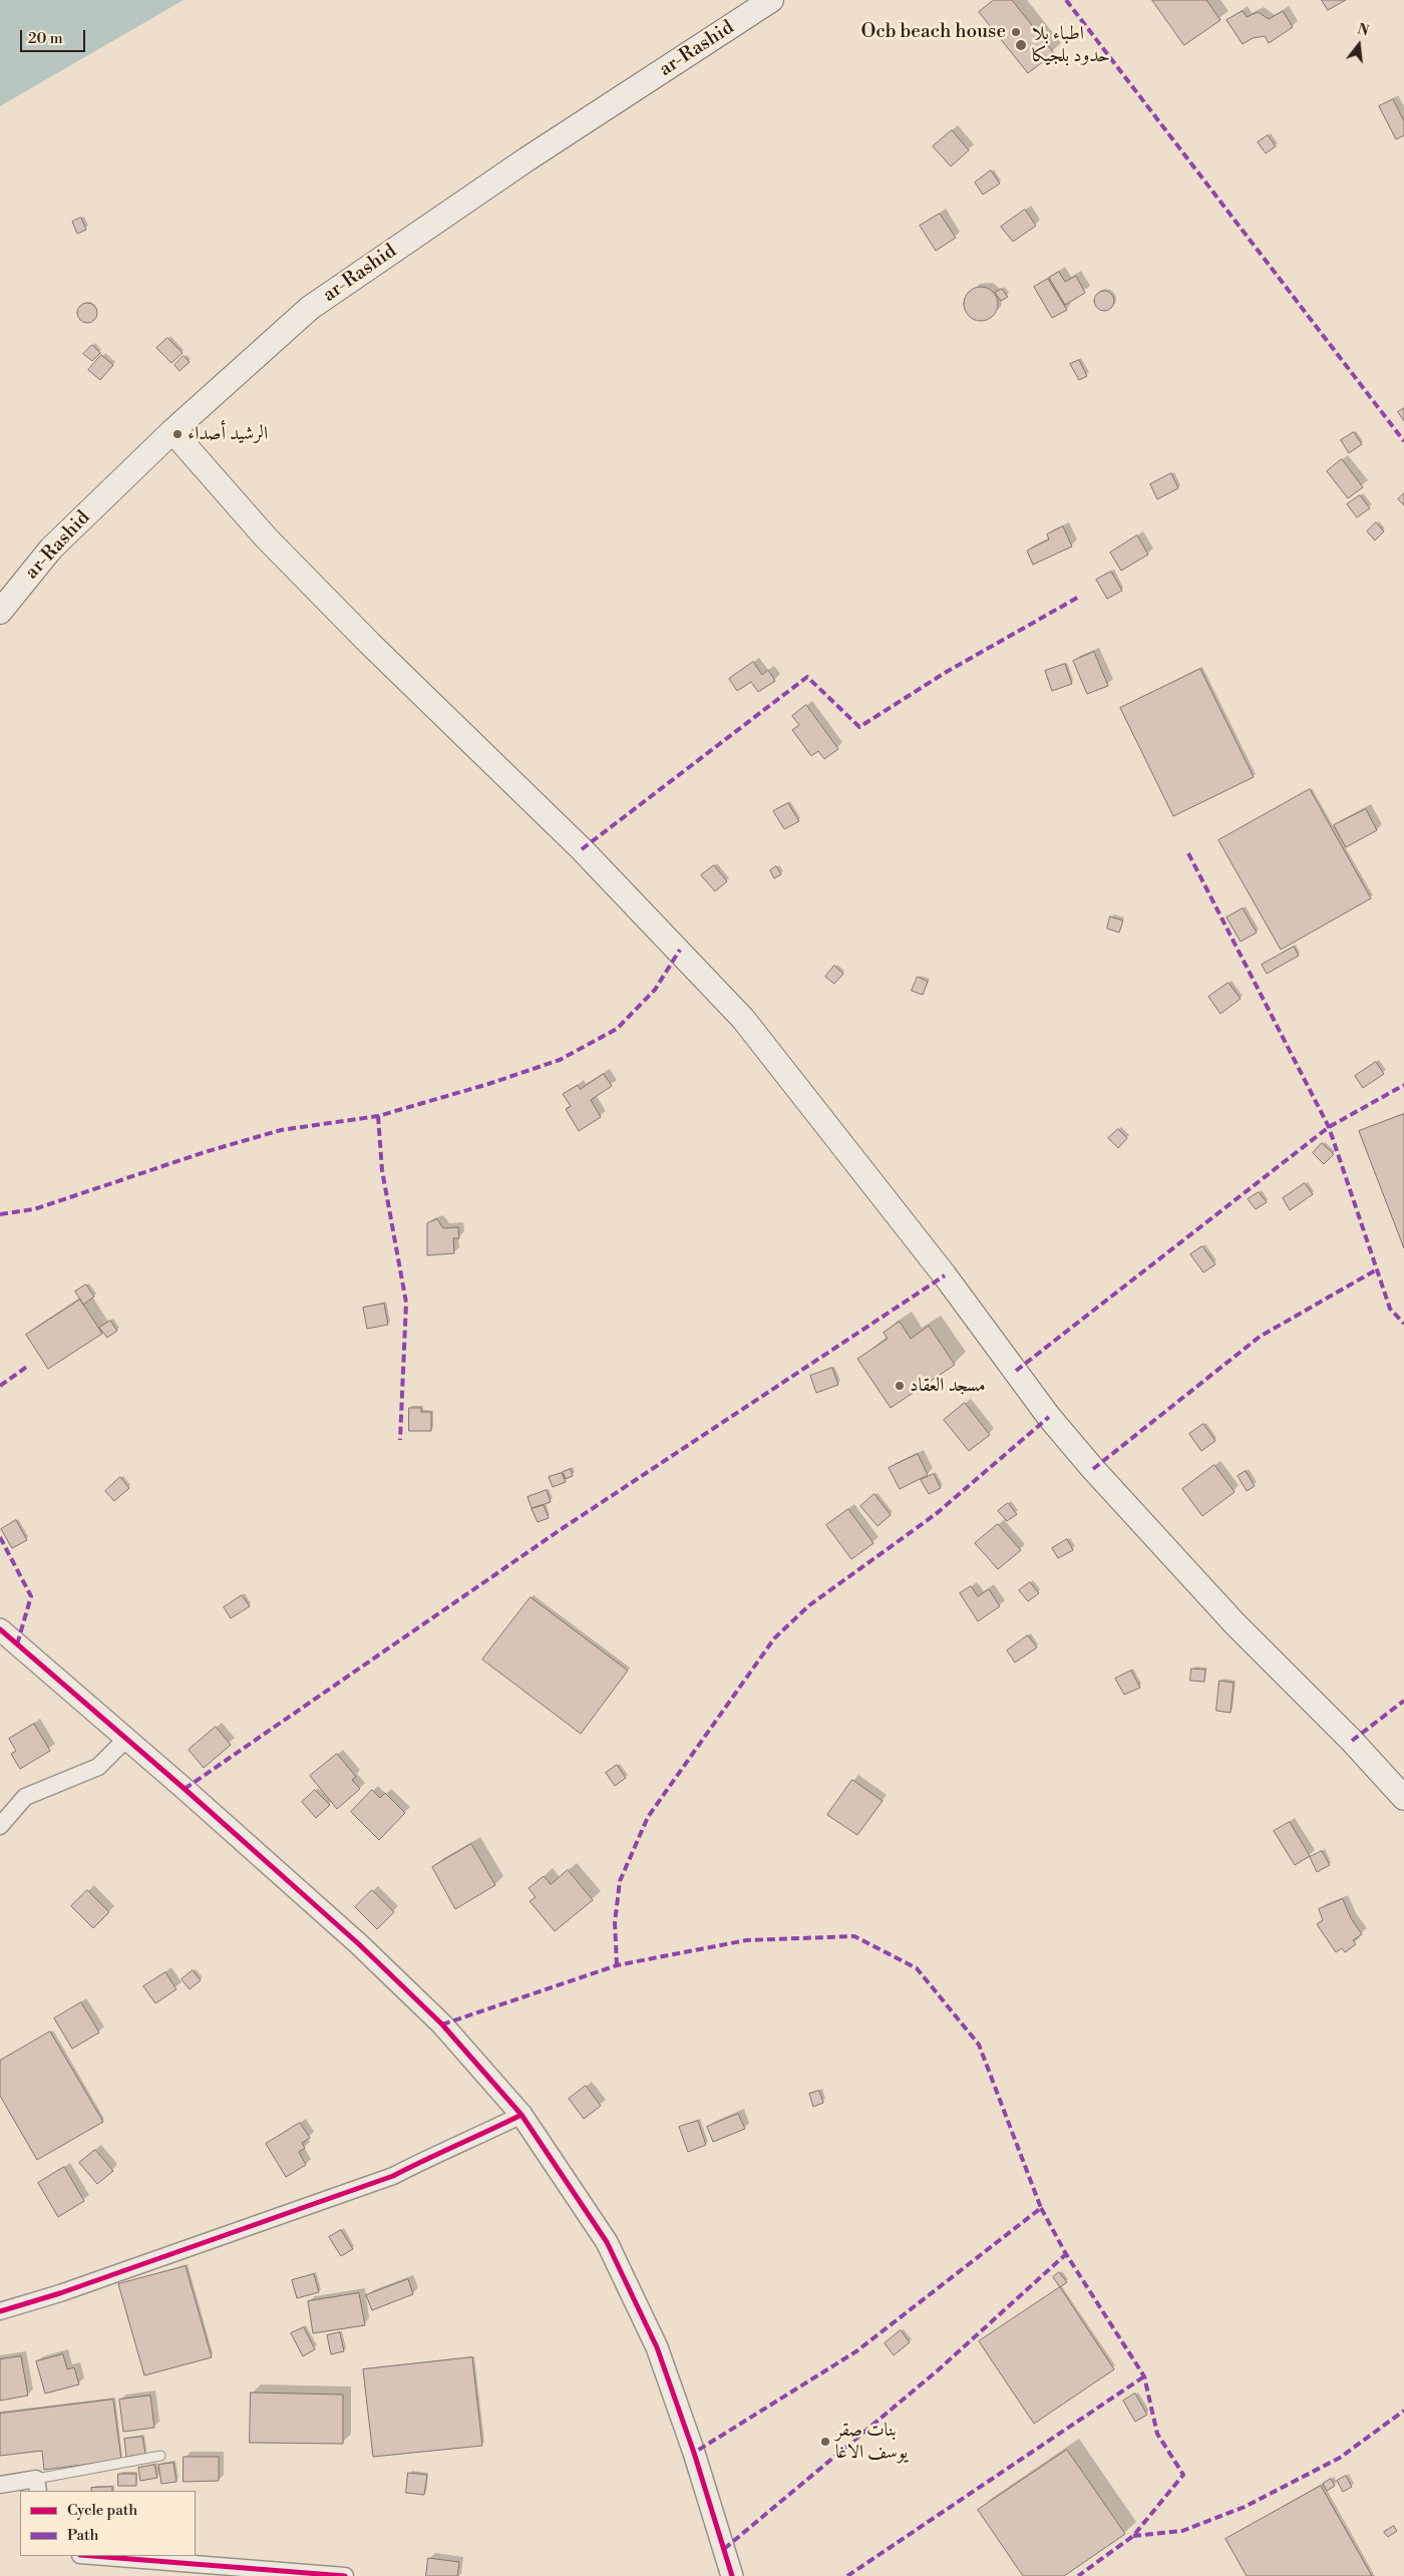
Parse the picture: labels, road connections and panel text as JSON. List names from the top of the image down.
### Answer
{
  "streets": {
    "main road": ["ar-Rashid"]
  },
  "places": [
    "Ocb beach house",
    "اطباء بلا حدود بلجيكا",
    "الرشيد أصداء",
    "مسجد العقاد",
    "بنات صقر يوسف الاغا"
  ],
  "legend": ["Cycle path", "Path"],
  "scale_bar": "20 m",
  "north": "top"
}
